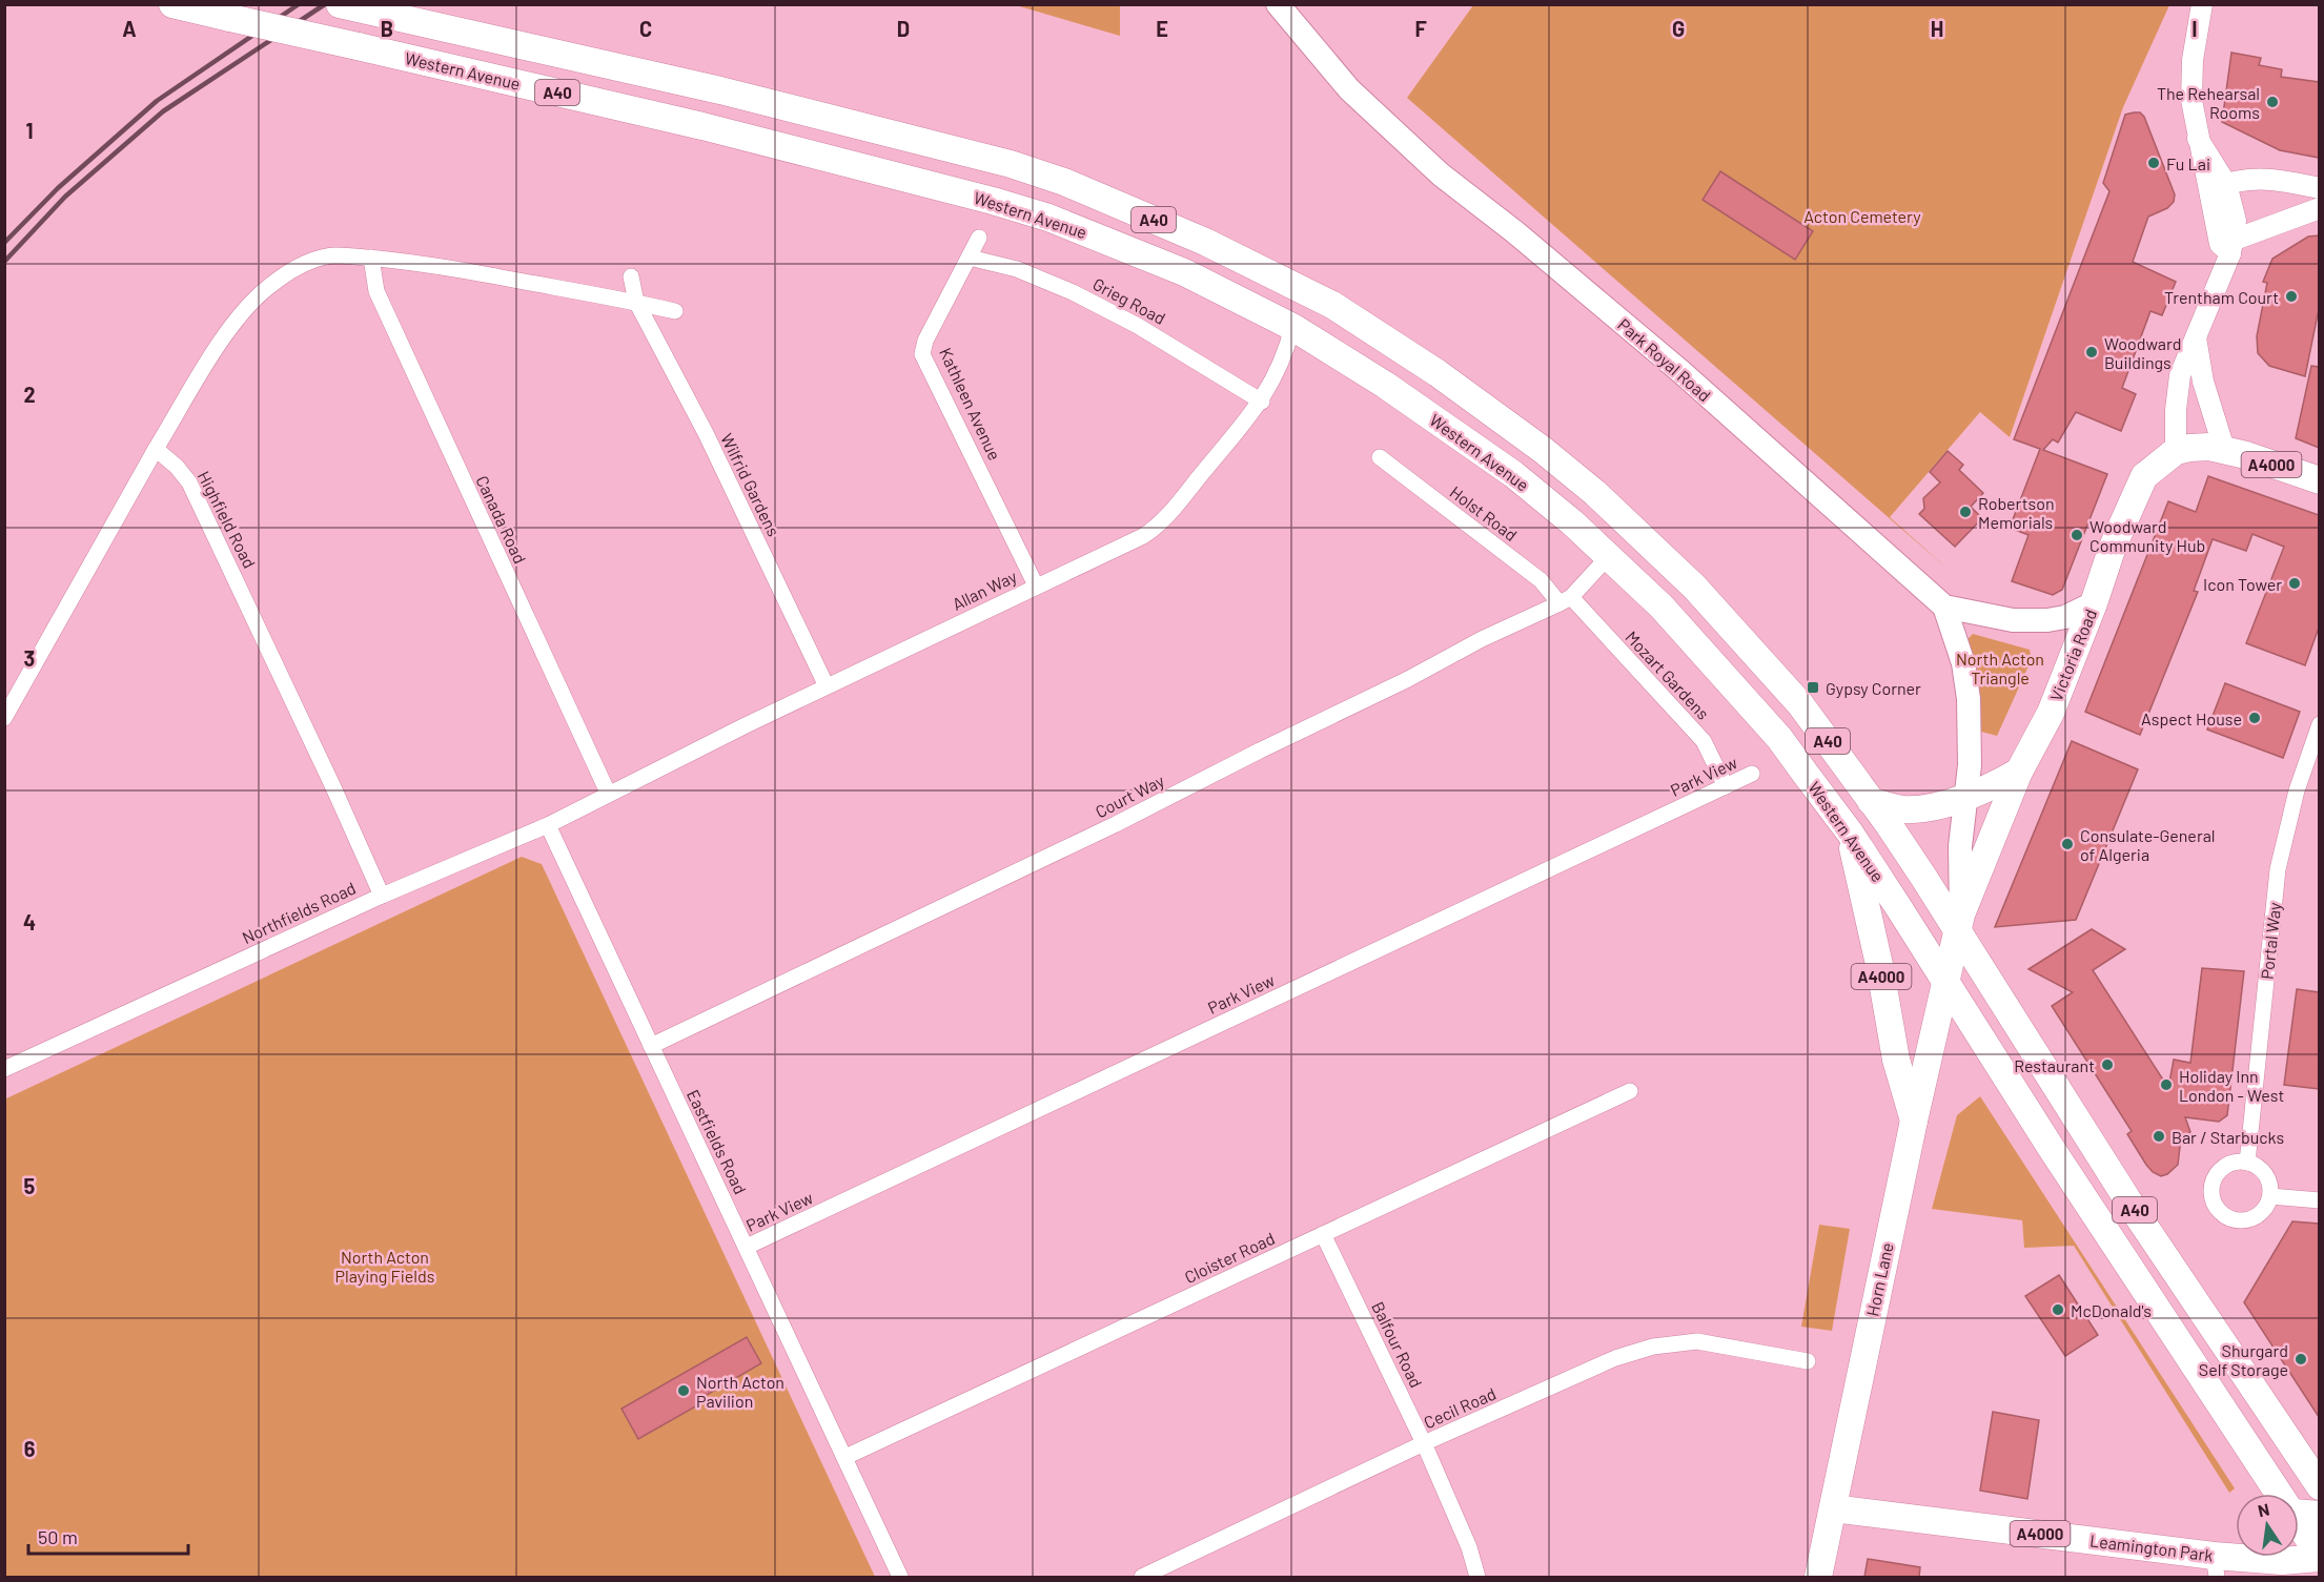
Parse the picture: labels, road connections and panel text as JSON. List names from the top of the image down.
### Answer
{
  "streets": {
    "main road": [
      "Western Avenue",
      "A40",
      "Park Royal Road",
      "A4000",
      "Victoria Road",
      "Horn Lane",
      "Leamington Park"
    ],
    "street": [
      "Grieg Road",
      "Kathleen Avenue",
      "Wilfrid Gardens",
      "Holst Road",
      "Highfield Road",
      "Canada Road",
      "Allan Way",
      "Mozart Gardens",
      "Park View",
      "Court Way",
      "Northfields Road",
      "Portal Way",
      "Eastfields Road",
      "Cloister Road",
      "Balfour Road",
      "Cecil Road"
    ]
  },
  "crossings": [
    ["Western Avenue", "A4000"],
    ["Western Avenue", "Allan Way"],
    ["Western Avenue", "Victoria Road"],
    ["Western Avenue", "Court Way"],
    ["Western Avenue", "Horn Lane"],
    ["Western Avenue", "Leamington Park"],
    ["A40", "Victoria Road"],
    ["Grieg Road", "Kathleen Avenue"],
    ["Grieg Road", "Allan Way"],
    ["Kathleen Avenue", "Allan Way"],
    ["A4000", "Victoria Road"],
    ["A4000", "Horn Lane"],
    ["A4000", "Leamington Park"],
    ["Wilfrid Gardens", "Allan Way"],
    ["Holst Road", "Mozart Gardens"],
    ["Holst Road", "Court Way"],
    ["Highfield Road", "Northfields Road"],
    ["Canada Road", "Allan Way"],
    ["Canada Road", "Northfields Road"],
    ["Allan Way", "Northfields Road"],
    ["Victoria Road", "Horn Lane"],
    ["Mozart Gardens", "Park View"],
    ["Mozart Gardens", "Court Way"],
    ["Park View", "Eastfields Road"],
    ["Court Way", "Eastfields Road"],
    ["Northfields Road", "Eastfields Road"],
    ["Eastfields Road", "Cloister Road"],
    ["Cloister Road", "Balfour Road"],
    ["Horn Lane", "Leamington Park"],
    ["Balfour Road", "Cecil Road"]
  ],
  "parks": ["Acton Cemetery", "North Acton Triangle", "North Acton Playing Fields"],
  "places": {
    "other": [
      "The Rehearsal Rooms",
      "Fu Lai",
      "Trentham Court",
      "Woodward Buildings",
      "Robertson Memorials",
      "Woodward Community Hub",
      "Icon Tower",
      "Aspect House",
      "Consulate-General of Algeria",
      "Restaurant",
      "Holiday Inn London - West",
      "Bar / Starbucks",
      "McDonald's",
      "Shurgard Self Storage",
      "North Acton Pavilion"
    ],
    "transit": ["Gypsy Corner"]
  },
  "scale_bar": "50 m",
  "north": "top",
  "grid": {
    "columns": [
      "A",
      "B",
      "C",
      "D",
      "E",
      "F",
      "G",
      "H",
      "I"
    ],
    "rows": [
      "1",
      "2",
      "3",
      "4",
      "5",
      "6"
    ]
  }
}
